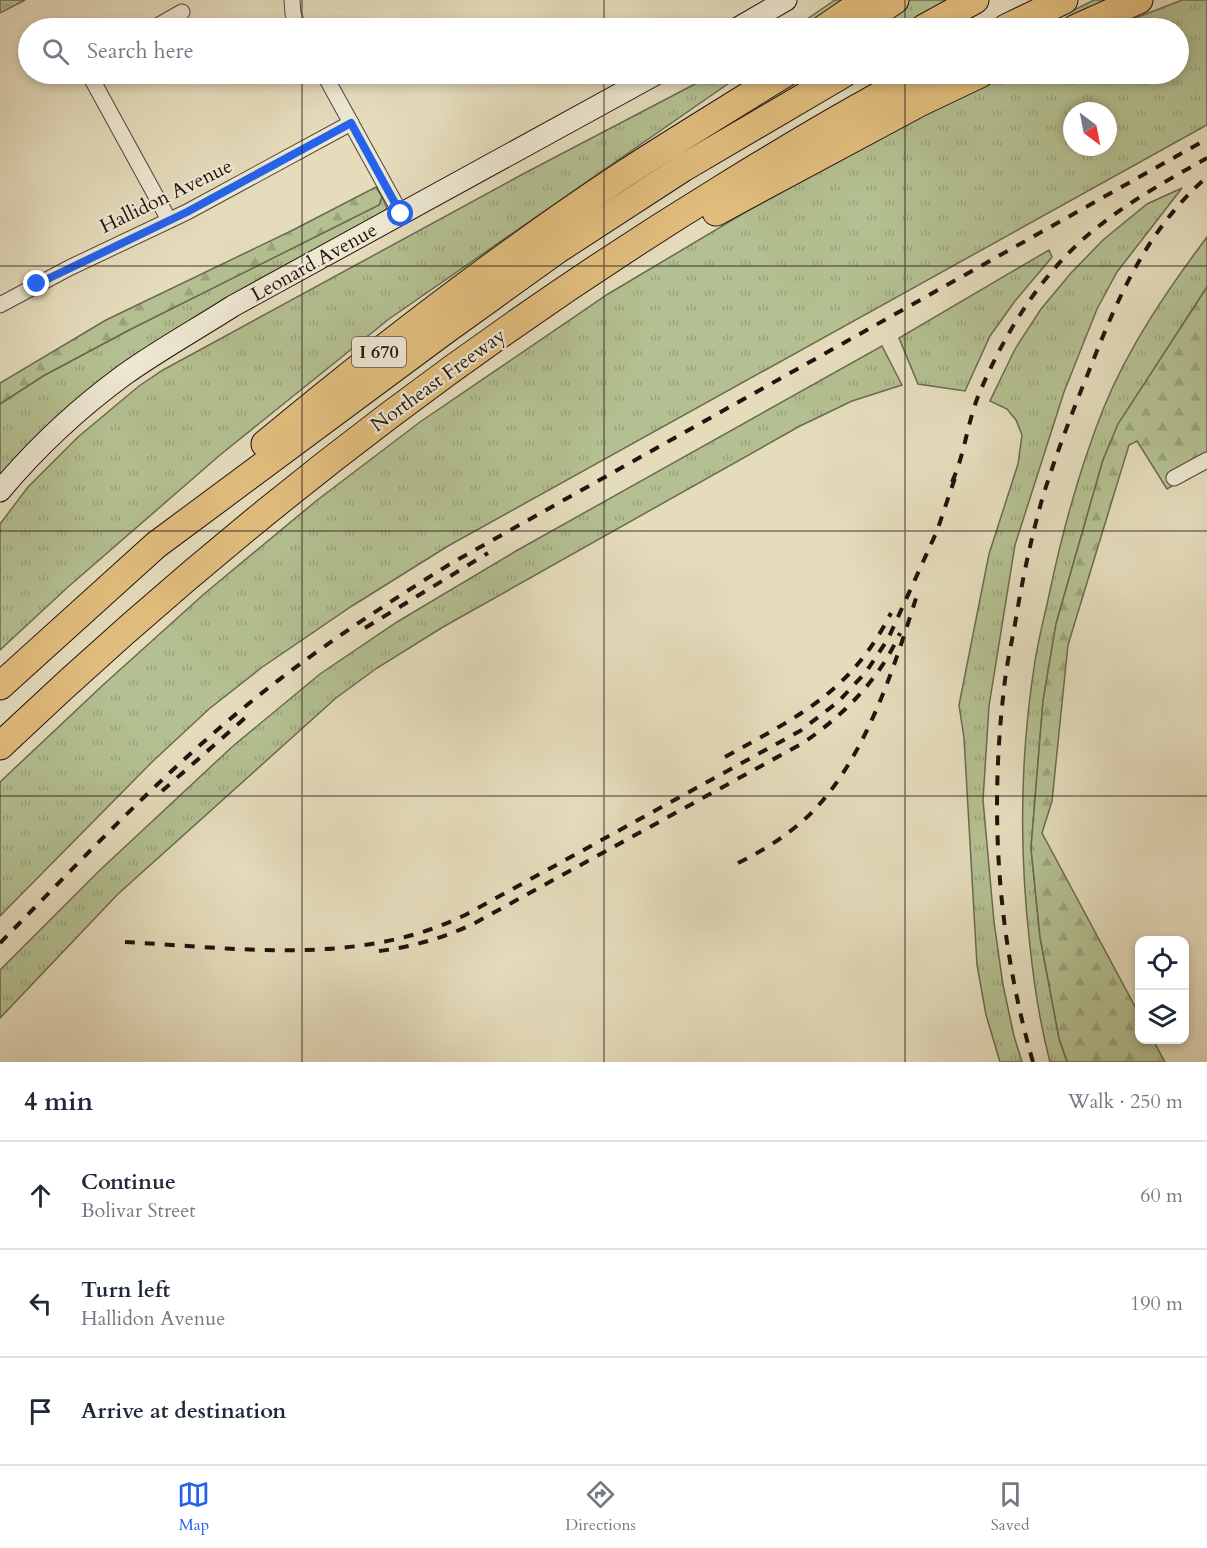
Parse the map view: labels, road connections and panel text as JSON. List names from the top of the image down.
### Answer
{
  "streets": {
    "highway": ["I 670", "Northeast Freeway"],
    "street": ["Hallidon Avenue", "Leonard Avenue"]
  },
  "crossings": [
    ["I 670", "Northeast Freeway"]
  ],
  "north": "bottom right",
  "page": {
    "search": "Search here",
    "heading": ["4 min", "Walk · 250 m"],
    "list": [
      ["Continue", "Bolivar Street", "60 m"],
      ["Turn left", "Hallidon Avenue", "190 m"],
      "Arrive at destination"
    ],
    "nav": ["Map", "Directions", "Saved"]
  }
}
